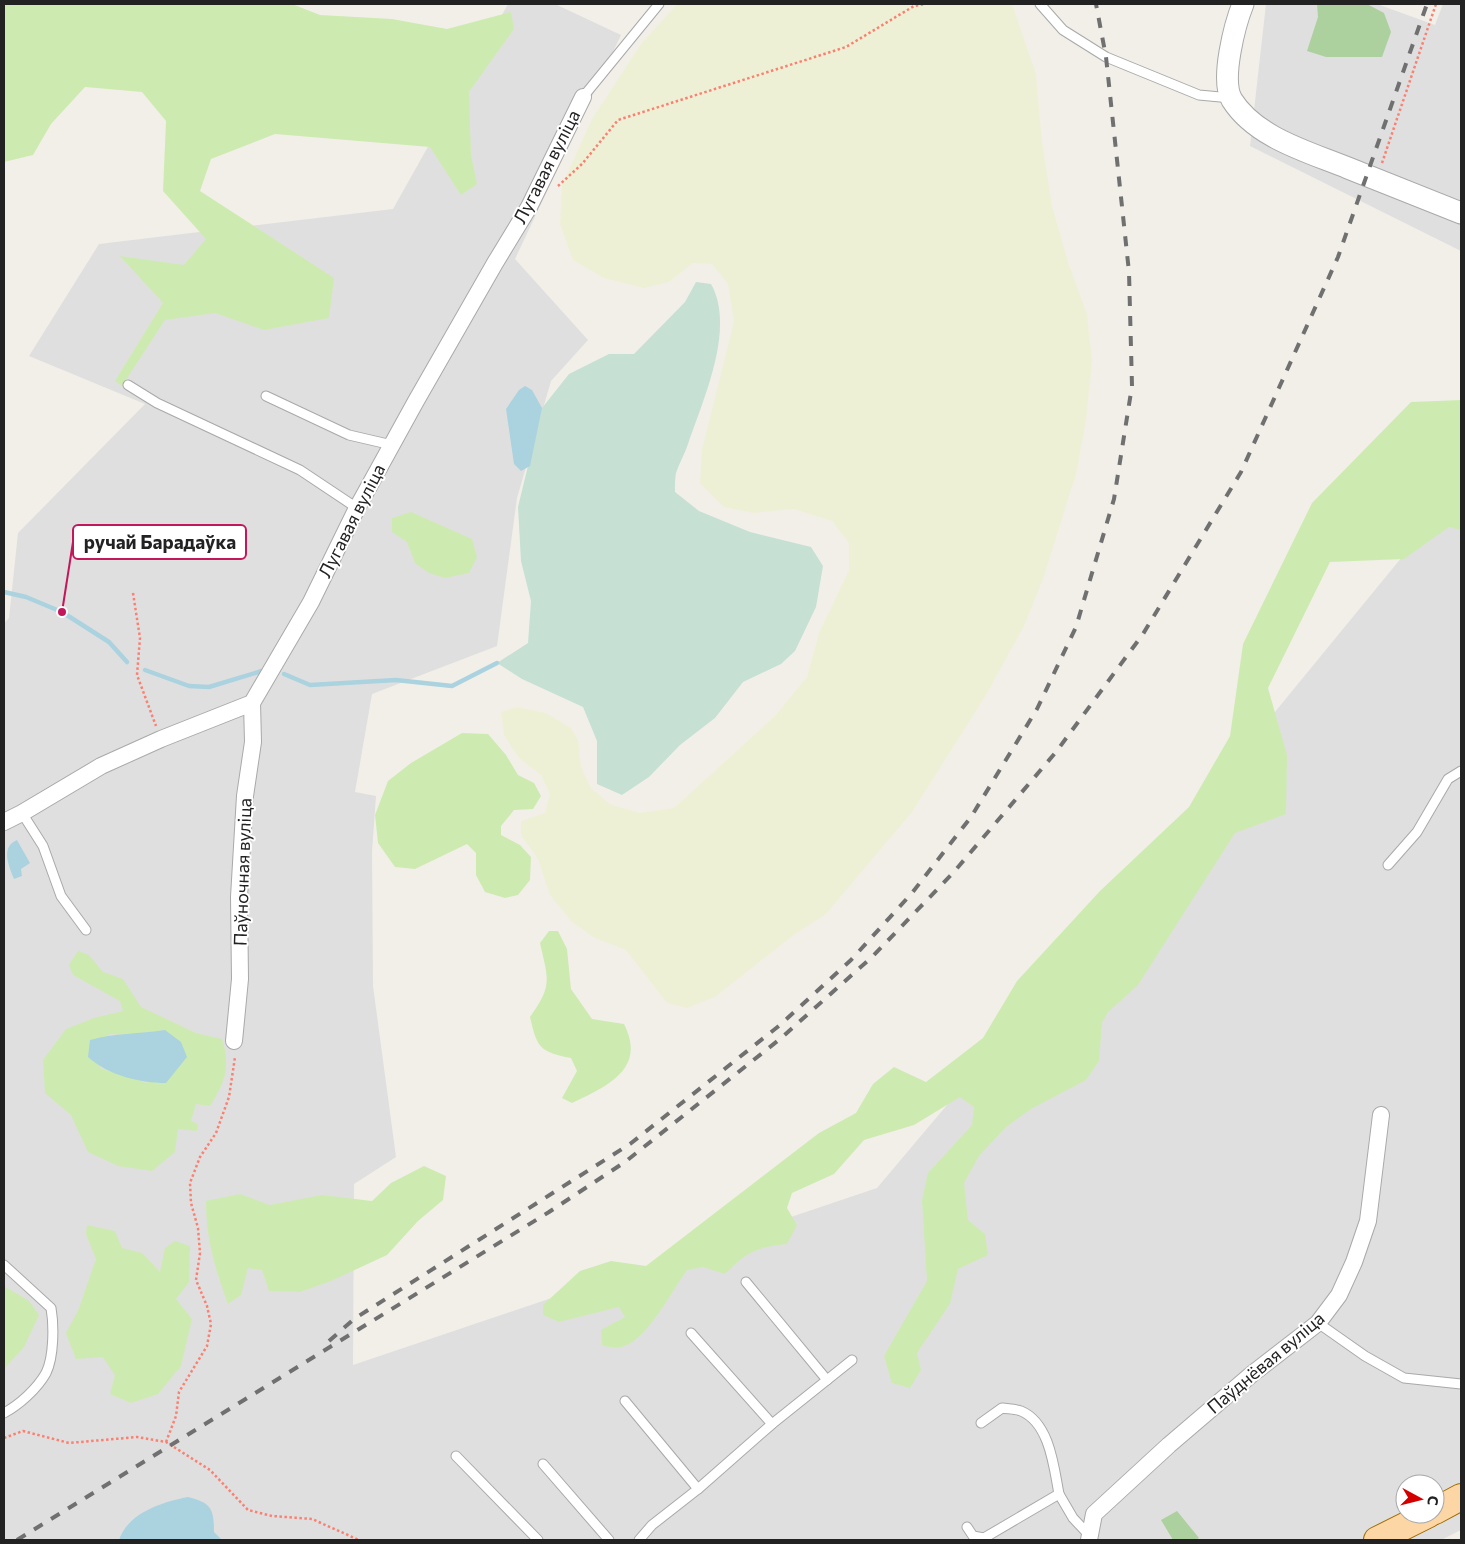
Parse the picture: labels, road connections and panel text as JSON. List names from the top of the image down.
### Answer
{
  "streets": {
    "street": ["Лугавая вуліца", "Паўночная вуліца", "Паўднёвая вуліца"]
  },
  "crossings": [
    ["Лугавая вуліца", "Паўночная вуліца"]
  ],
  "places": ["ручай Барадаўка"],
  "north": "right"
}
